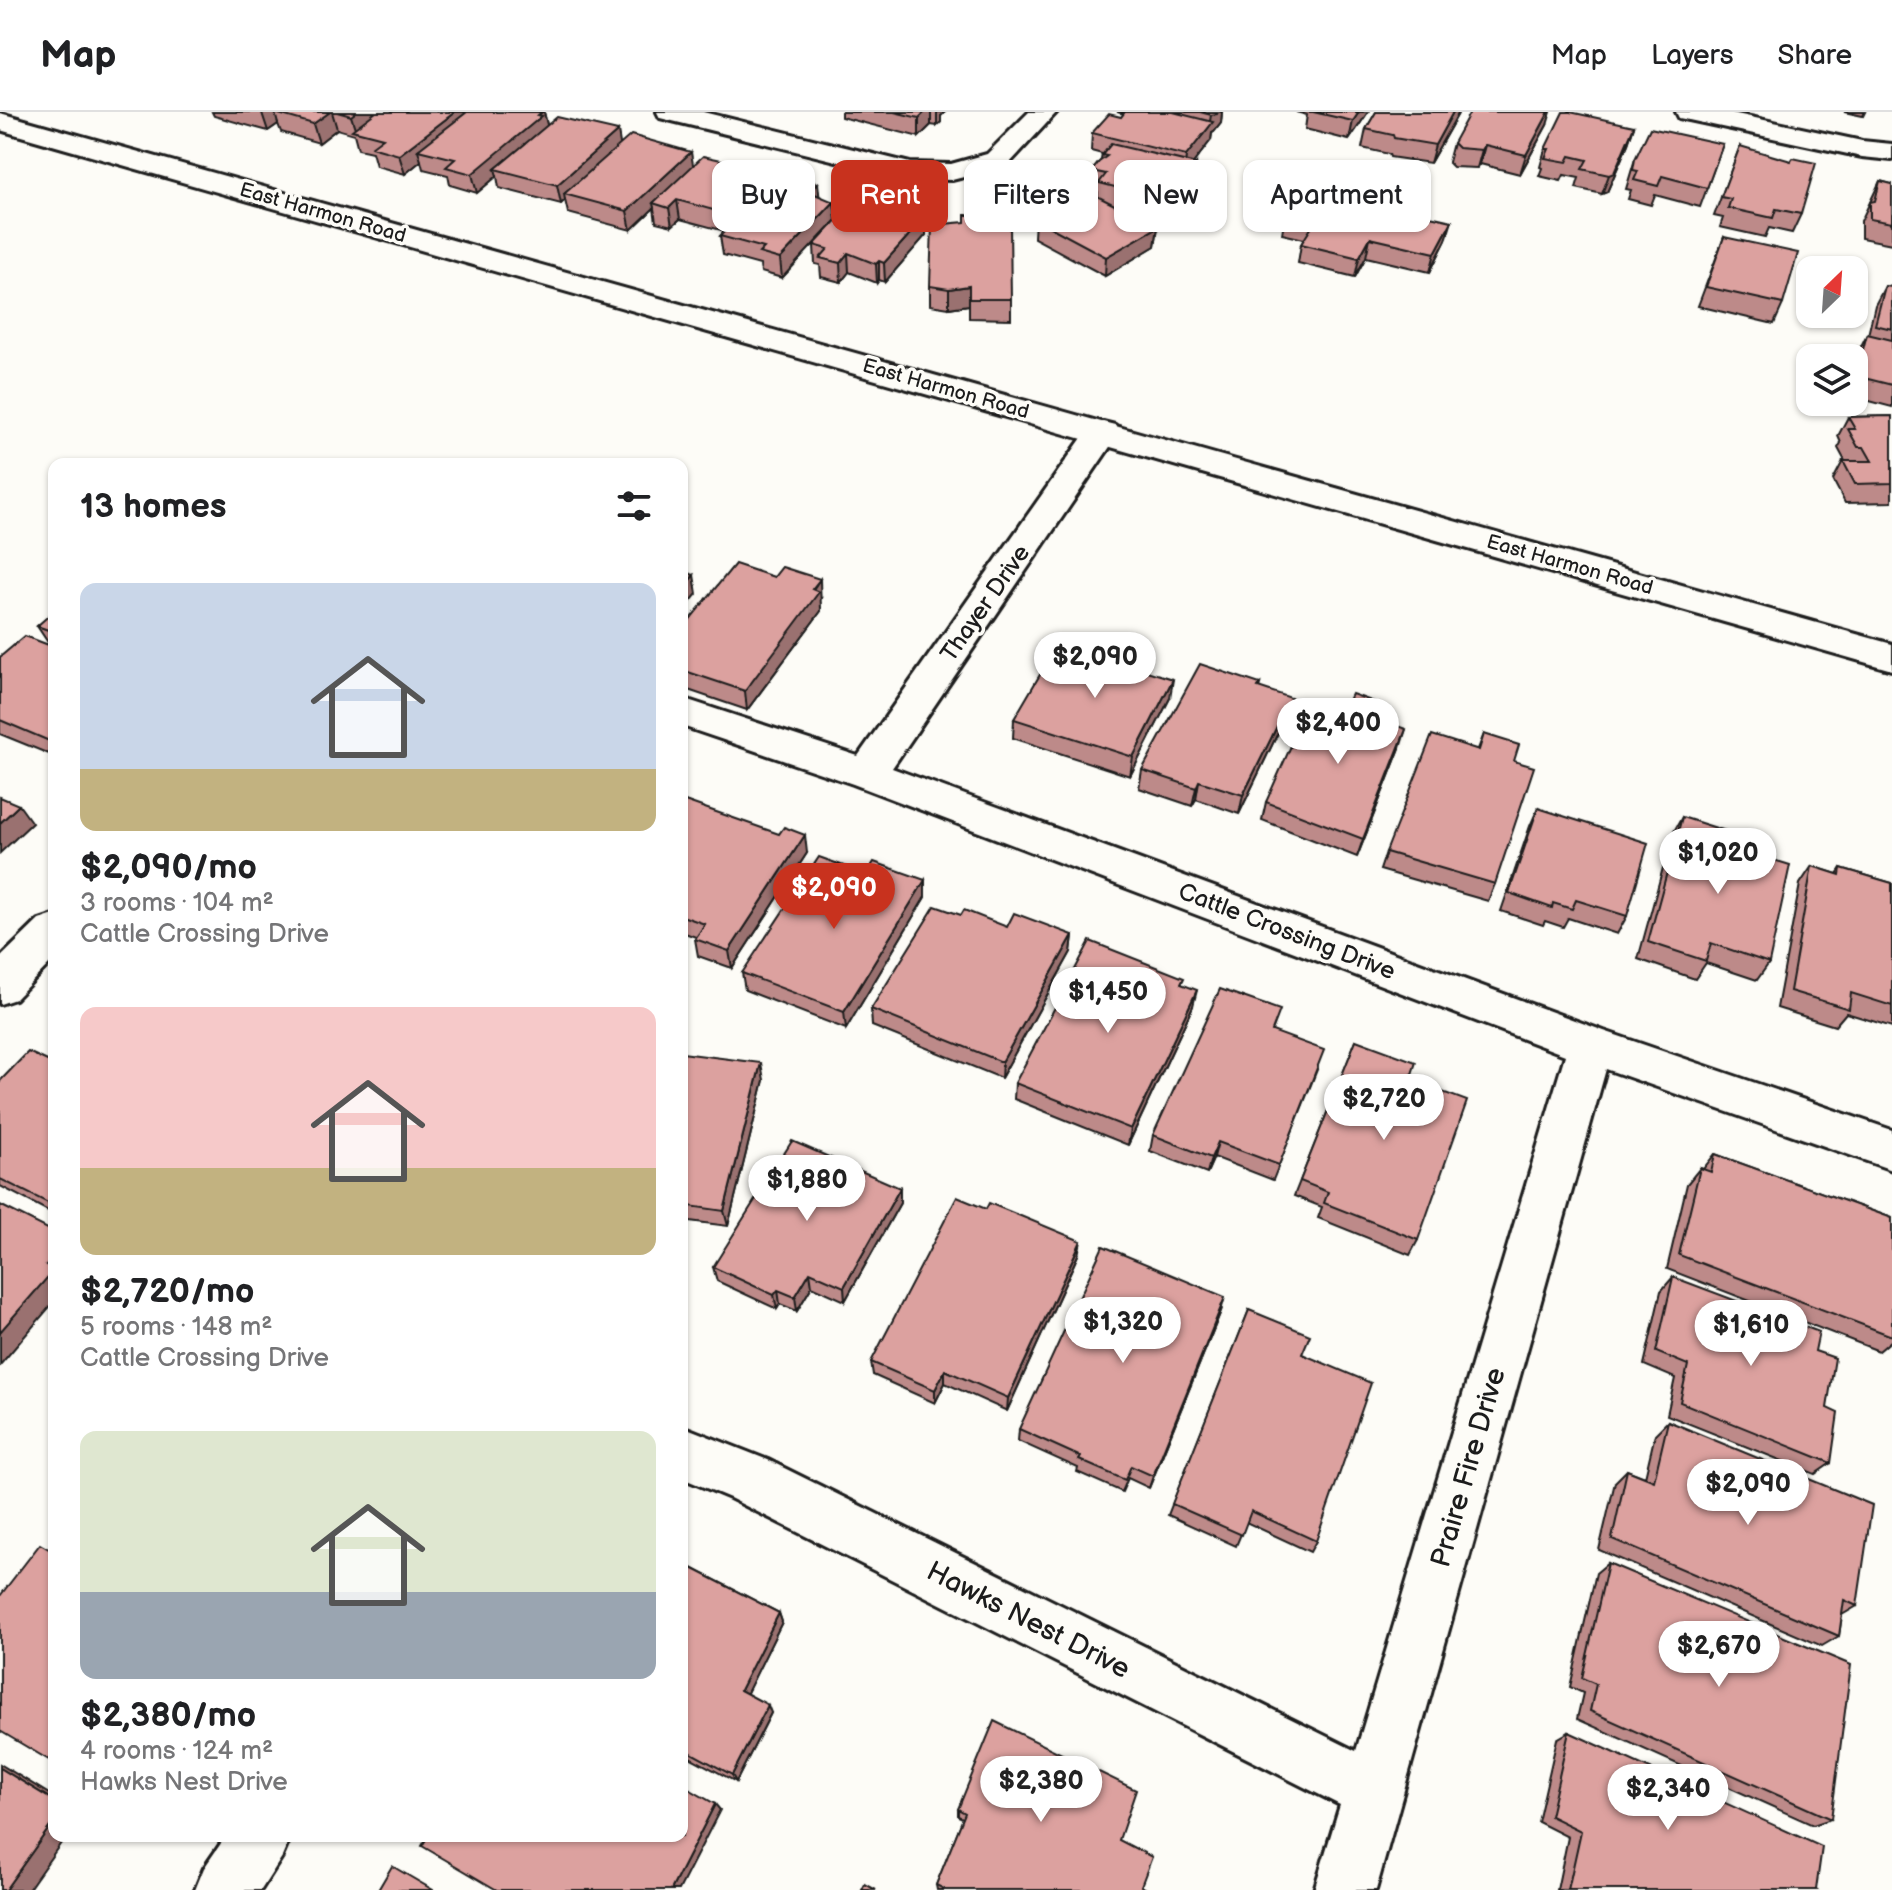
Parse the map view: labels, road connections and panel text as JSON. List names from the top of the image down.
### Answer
{
  "streets": {
    "street": [
      "East Harmon Road",
      "Thayer Drive",
      "Cattle Crossing Drive",
      "Praire Fire Drive",
      "Hawks Nest Drive"
    ]
  },
  "crossings": [
    ["East Harmon Road", "Thayer Drive"],
    ["Thayer Drive", "Cattle Crossing Drive"],
    ["Cattle Crossing Drive", "Praire Fire Drive"],
    ["Praire Fire Drive", "Hawks Nest Drive"]
  ],
  "north": "top right",
  "page": {
    "header": "Map",
    "nav": ["Map", "Layers", "Share"],
    "chip": [
      "Buy",
      "Rent",
      "Filters",
      "New",
      "Apartment"
    ],
    "heading": "13 homes",
    "list": [
      {
        "name": "$2,090/mo",
        "note": "3 rooms · 104 m² · Cattle Crossing Drive"
      },
      {
        "name": "$2,720/mo",
        "note": "5 rooms · 148 m² · Cattle Crossing Drive"
      },
      {
        "name": "$2,380/mo",
        "note": "4 rooms · 124 m² · Hawks Nest Drive"
      }
    ],
    "price": [
      "$2,090",
      "$2,400",
      "$1,020",
      "$2,090",
      "$1,450",
      "$2,720",
      "$1,880",
      "$1,320",
      "$1,610",
      "$2,090",
      "$2,670",
      "$2,380",
      "$2,340"
    ]
  }
}
